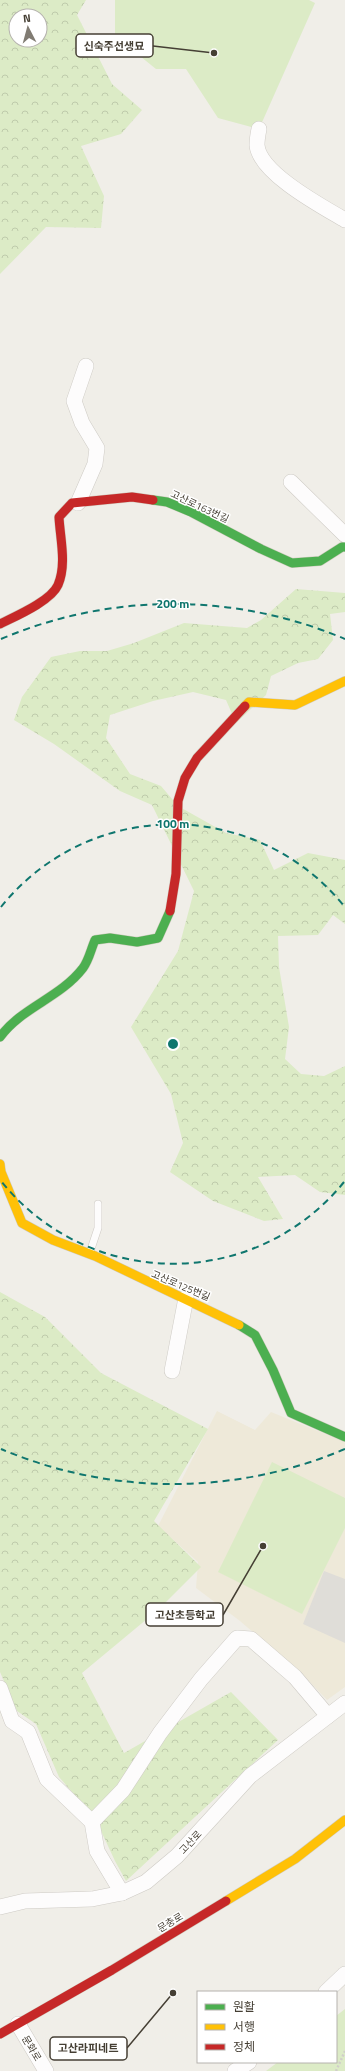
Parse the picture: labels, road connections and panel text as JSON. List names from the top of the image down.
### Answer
{
  "streets": {
    "street": [
      "고산로163번길",
      "고산로125번길",
      "고산로",
      "문충로",
      "문화로"
    ]
  },
  "crossings": [
    ["문충로", "문화로"]
  ],
  "places": ["신숙주선생묘", "고산초등학교", "고산라피네트"],
  "legend": ["원활", "서행", "정체"],
  "north": "top",
  "rings": ["200 m", "100 m"]
}
